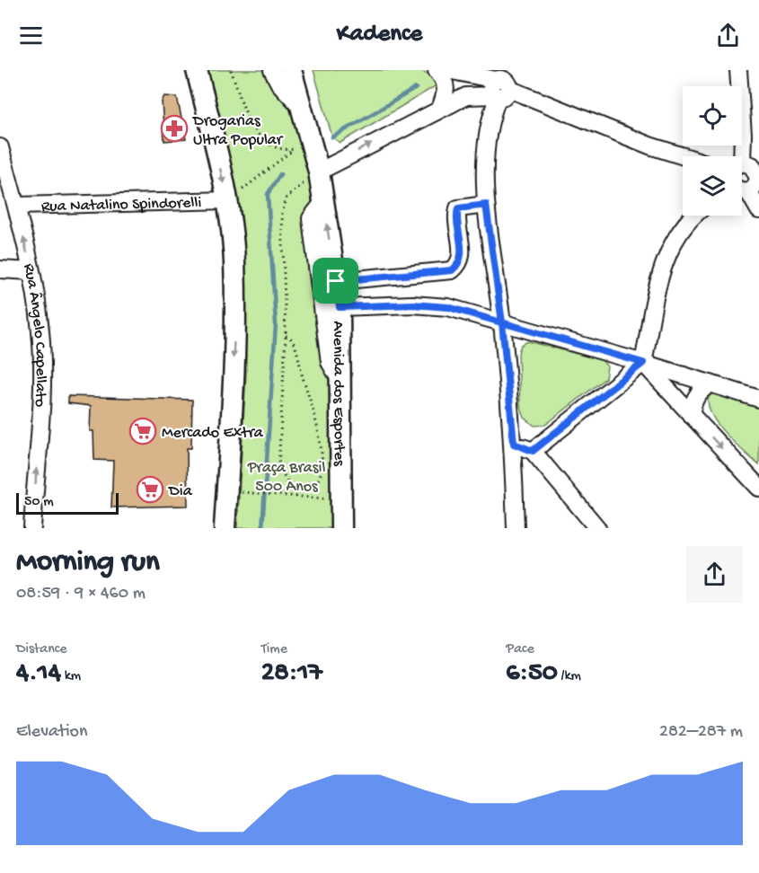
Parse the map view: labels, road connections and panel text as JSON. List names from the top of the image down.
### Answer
{
  "streets": {
    "main road": ["Avenida dos Esportes"],
    "street": ["Rua Natalino Spindorelli", "Rua Ângelo Capellato"]
  },
  "crossings": [
    ["Rua Natalino Spindorelli", "Rua Ângelo Capellato"]
  ],
  "one_way": ["Rua Ângelo Capellato"],
  "parks": ["Praça Brasil 500 Anos"],
  "places": {
    "pharmacy": ["Drogarias Ultra Popular"],
    "supermarket": ["Mercado Extra", "Dia"]
  },
  "scale_bar": "50 m",
  "page": {
    "header": "Kadence",
    "scale": "50 m",
    "heading": ["Morning run", "08:59 · 9 × 460 m"],
    "stats": [
      ["Distance", "4.14 km"],
      ["Time", "28:17"],
      ["Pace", "6:50 /km"]
    ],
    "chart": ["Elevation", "282–287 m"]
  }
}
